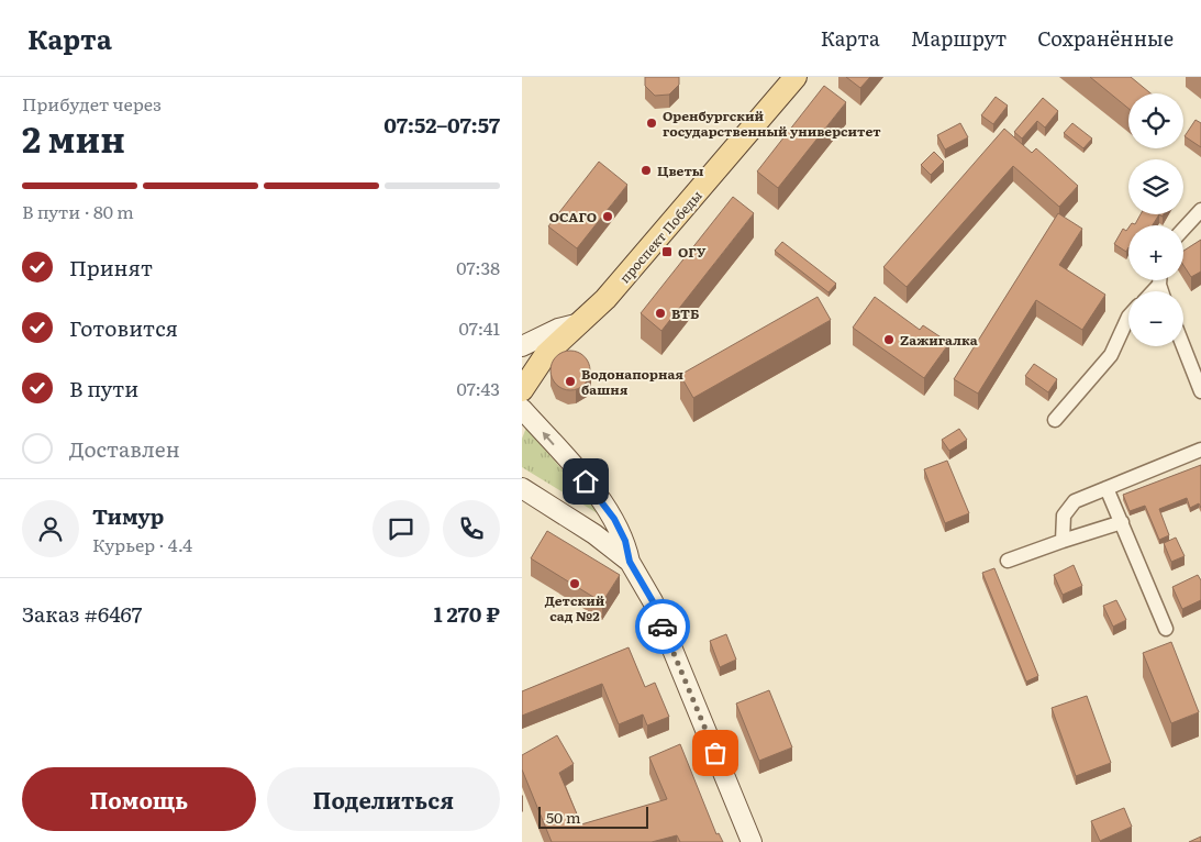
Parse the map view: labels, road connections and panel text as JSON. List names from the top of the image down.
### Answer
{
  "streets": {
    "main road": ["проспект Победы"]
  },
  "places": {
    "other": [
      "Оренбургский государственный университет",
      "Цветы",
      "ОСАГО",
      "ВТБ",
      "Zажигалка",
      "Водонапорная башня",
      "Детский сад №2"
    ],
    "transit": ["ОГУ"]
  },
  "scale_bar": "50 m",
  "page": {
    "header": "Карта",
    "nav": ["Карта", "Маршрут", "Сохранённые"],
    "heading": ["2 мин", "Прибудет через", "07:52–07:57"],
    "panel": [
      "Тимур",
      "Курьер · 4.4",
      "Заказ #6467",
      "1 270 ₽"
    ],
    "map_buttons": ["+", "−"],
    "bar": "В пути · 80 m",
    "list": [
      ["Принят", "07:38"],
      ["Готовится", "07:41"],
      ["В пути", "07:43"],
      "Доставлен"
    ],
    "buttons": ["Помощь", "Поделиться"],
    "scale": "50 m"
  }
}
